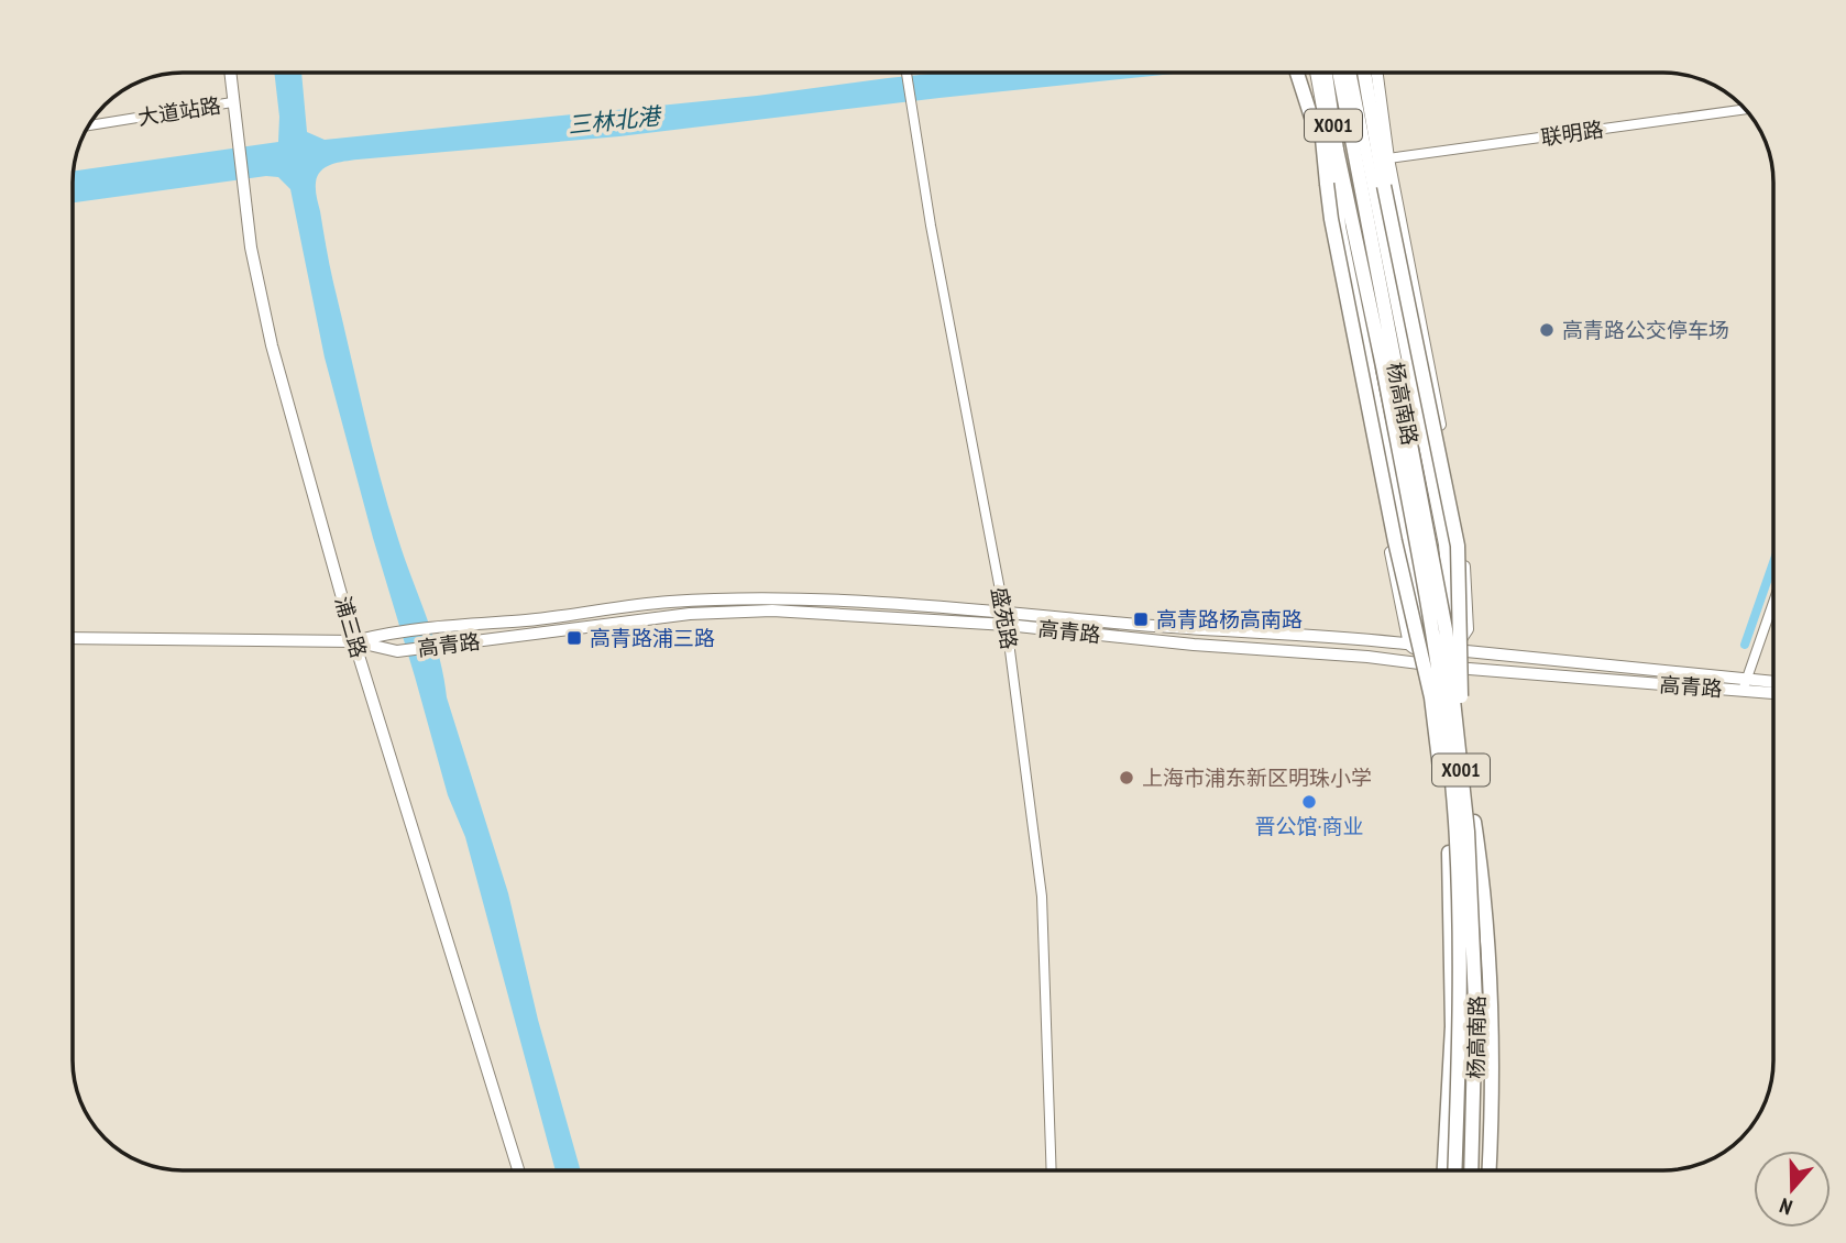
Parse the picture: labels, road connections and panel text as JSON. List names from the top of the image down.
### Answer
{
  "streets": {
    "highway": ["X001", "杨高南路"],
    "main road": ["浦三路", "高青路"],
    "street": ["大道站路", "联明路", "盛苑路"]
  },
  "crossings": [
    ["大道站路", "浦三路"],
    ["X001", "联明路"],
    ["X001", "杨高南路"],
    ["联明路", "杨高南路"],
    ["杨高南路", "高青路"],
    ["盛苑路", "高青路"],
    ["浦三路", "高青路"]
  ],
  "water": ["三林北港"],
  "places": {
    "other": ["高青路公交停车场", "上海市浦东新区明珠小学", "晋公馆·商业"],
    "transit": ["高青路杨高南路", "高青路浦三路"]
  },
  "north": "bottom"
}
